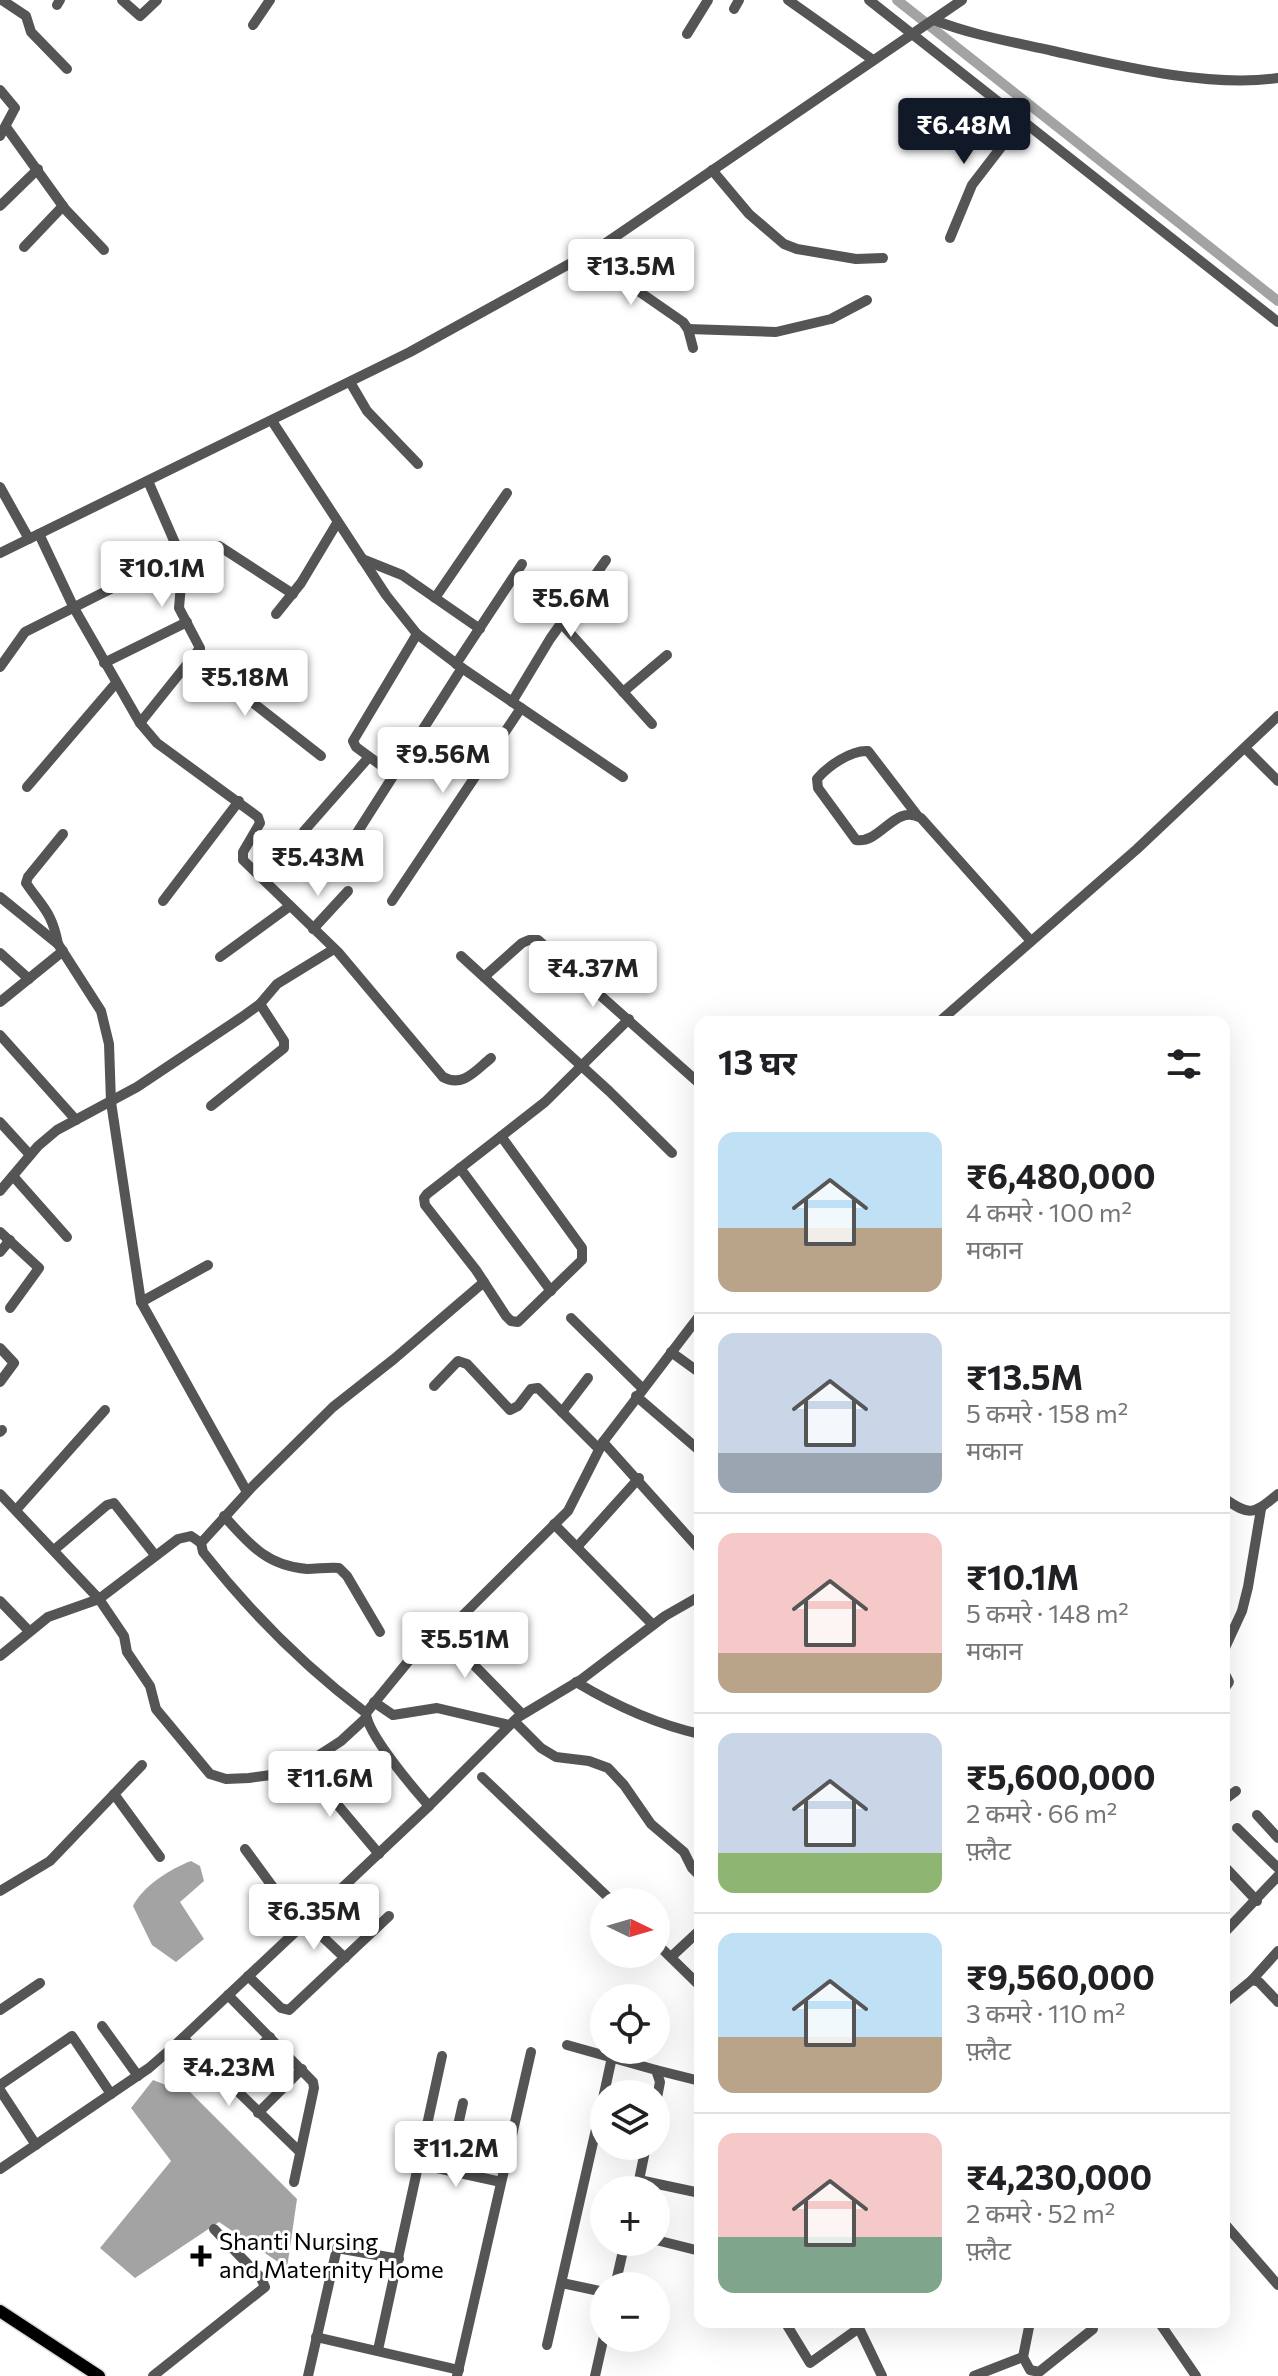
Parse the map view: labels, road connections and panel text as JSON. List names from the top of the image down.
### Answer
{
  "places": {
    "health": ["Shanti Nursing and Maternity Home"]
  },
  "north": "right",
  "page": {
    "price": [
      "₹6.48M",
      "₹13.5M",
      "₹10.1M",
      "₹5.6M",
      "₹5.18M",
      "₹9.56M",
      "₹5.43M",
      "₹4.37M",
      "₹5.51M",
      "₹11.6M",
      "₹6.35M",
      "₹4.23M",
      "₹11.2M"
    ],
    "heading": "13 घर",
    "list": [
      {
        "name": "₹6,480,000",
        "note": "4 कमरे · 100 m² · मकान"
      },
      {
        "name": "₹13.5M",
        "note": "5 कमरे · 158 m² · मकान"
      },
      {
        "name": "₹10.1M",
        "note": "5 कमरे · 148 m² · मकान"
      },
      {
        "name": "₹5,600,000",
        "note": "2 कमरे · 66 m² · फ़्लैट"
      },
      {
        "name": "₹9,560,000",
        "note": "3 कमरे · 110 m² · फ़्लैट"
      },
      {
        "name": "₹4,230,000",
        "note": "2 कमरे · 52 m² · फ़्लैट"
      }
    ],
    "map_buttons": ["+", "−"]
  }
}
